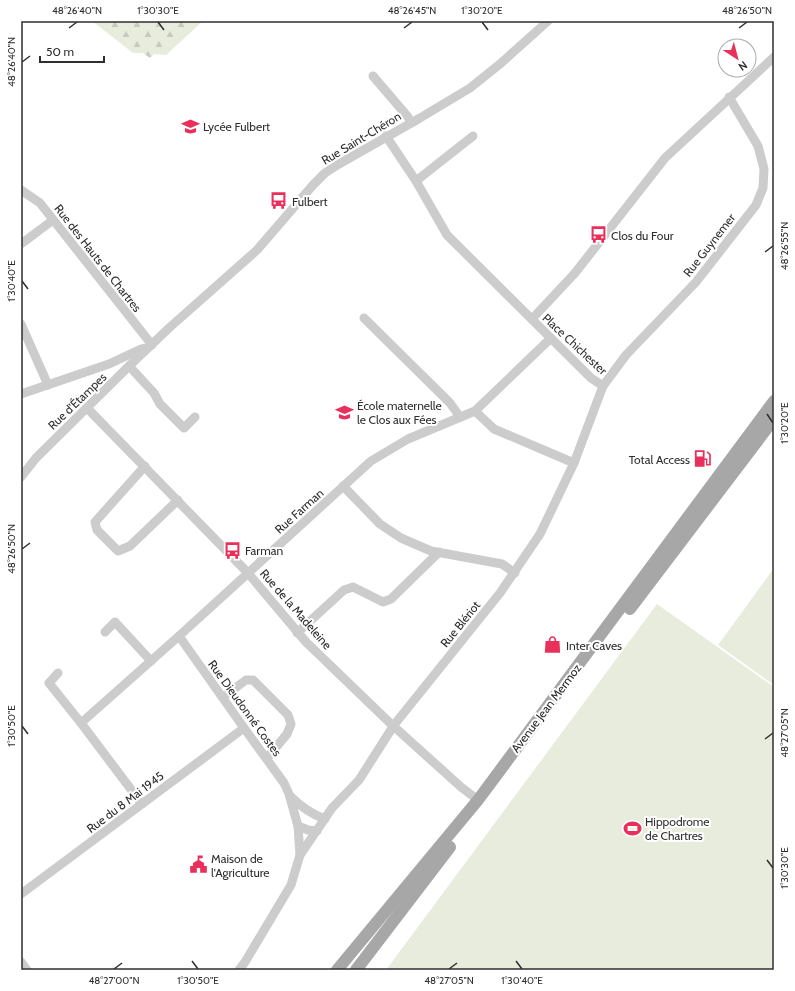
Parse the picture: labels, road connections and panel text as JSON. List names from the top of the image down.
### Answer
{
  "streets": {
    "main road": ["Avenue Jean Mermoz"],
    "street": [
      "Rue Saint-Chéron",
      "Rue Guynemer",
      "Rue des Hauts de Chartres",
      "Place Chichester",
      "Rue d'Étampes",
      "Rue Farman",
      "Rue de la Madeleine",
      "Rue Blériot",
      "Rue Dieudonné Costes",
      "Rue du 8 Mai 1945"
    ]
  },
  "crossings": [
    ["Rue Saint-Chéron", "Rue des Hauts de Chartres"],
    ["Rue Saint-Chéron", "Place Chichester"],
    ["Rue Saint-Chéron", "Rue d'Étampes"],
    ["Rue Guynemer", "Place Chichester"],
    ["Rue Guynemer", "Rue Blériot"],
    ["Rue des Hauts de Chartres", "Rue d'Étampes"],
    ["Place Chichester", "Rue Blériot"],
    ["Rue d'Étampes", "Rue de la Madeleine"],
    ["Rue Farman", "Rue de la Madeleine"],
    ["Rue Farman", "Rue Dieudonné Costes"],
    ["Rue de la Madeleine", "Rue Blériot"],
    ["Rue de la Madeleine", "Avenue Jean Mermoz"],
    ["Rue Blériot", "Rue Dieudonné Costes"],
    ["Rue Dieudonné Costes", "Rue du 8 Mai 1945"]
  ],
  "places": {
    "school or university": ["Lycée Fulbert", "École maternelle le Clos aux Fées"],
    "bus stop": ["Fulbert", "Clos du Four", "Farman"],
    "fuel station": ["Total Access"],
    "shop": ["Inter Caves"],
    "sports": ["Hippodrome de Chartres"],
    "public building": ["Maison de l'Agriculture"]
  },
  "scale_bar": "50 m",
  "north": "bottom right",
  "coordinates": [
    "48°26'40\"N",
    "1°30'30\"E",
    "48°26'45\"N",
    "1°30'20\"E",
    "48°26'50\"N",
    "48°26'55\"N",
    "1°30'40\"E",
    "1°30'50\"E",
    "48°27'05\"N",
    "48°27'00\"N"
  ]
}
